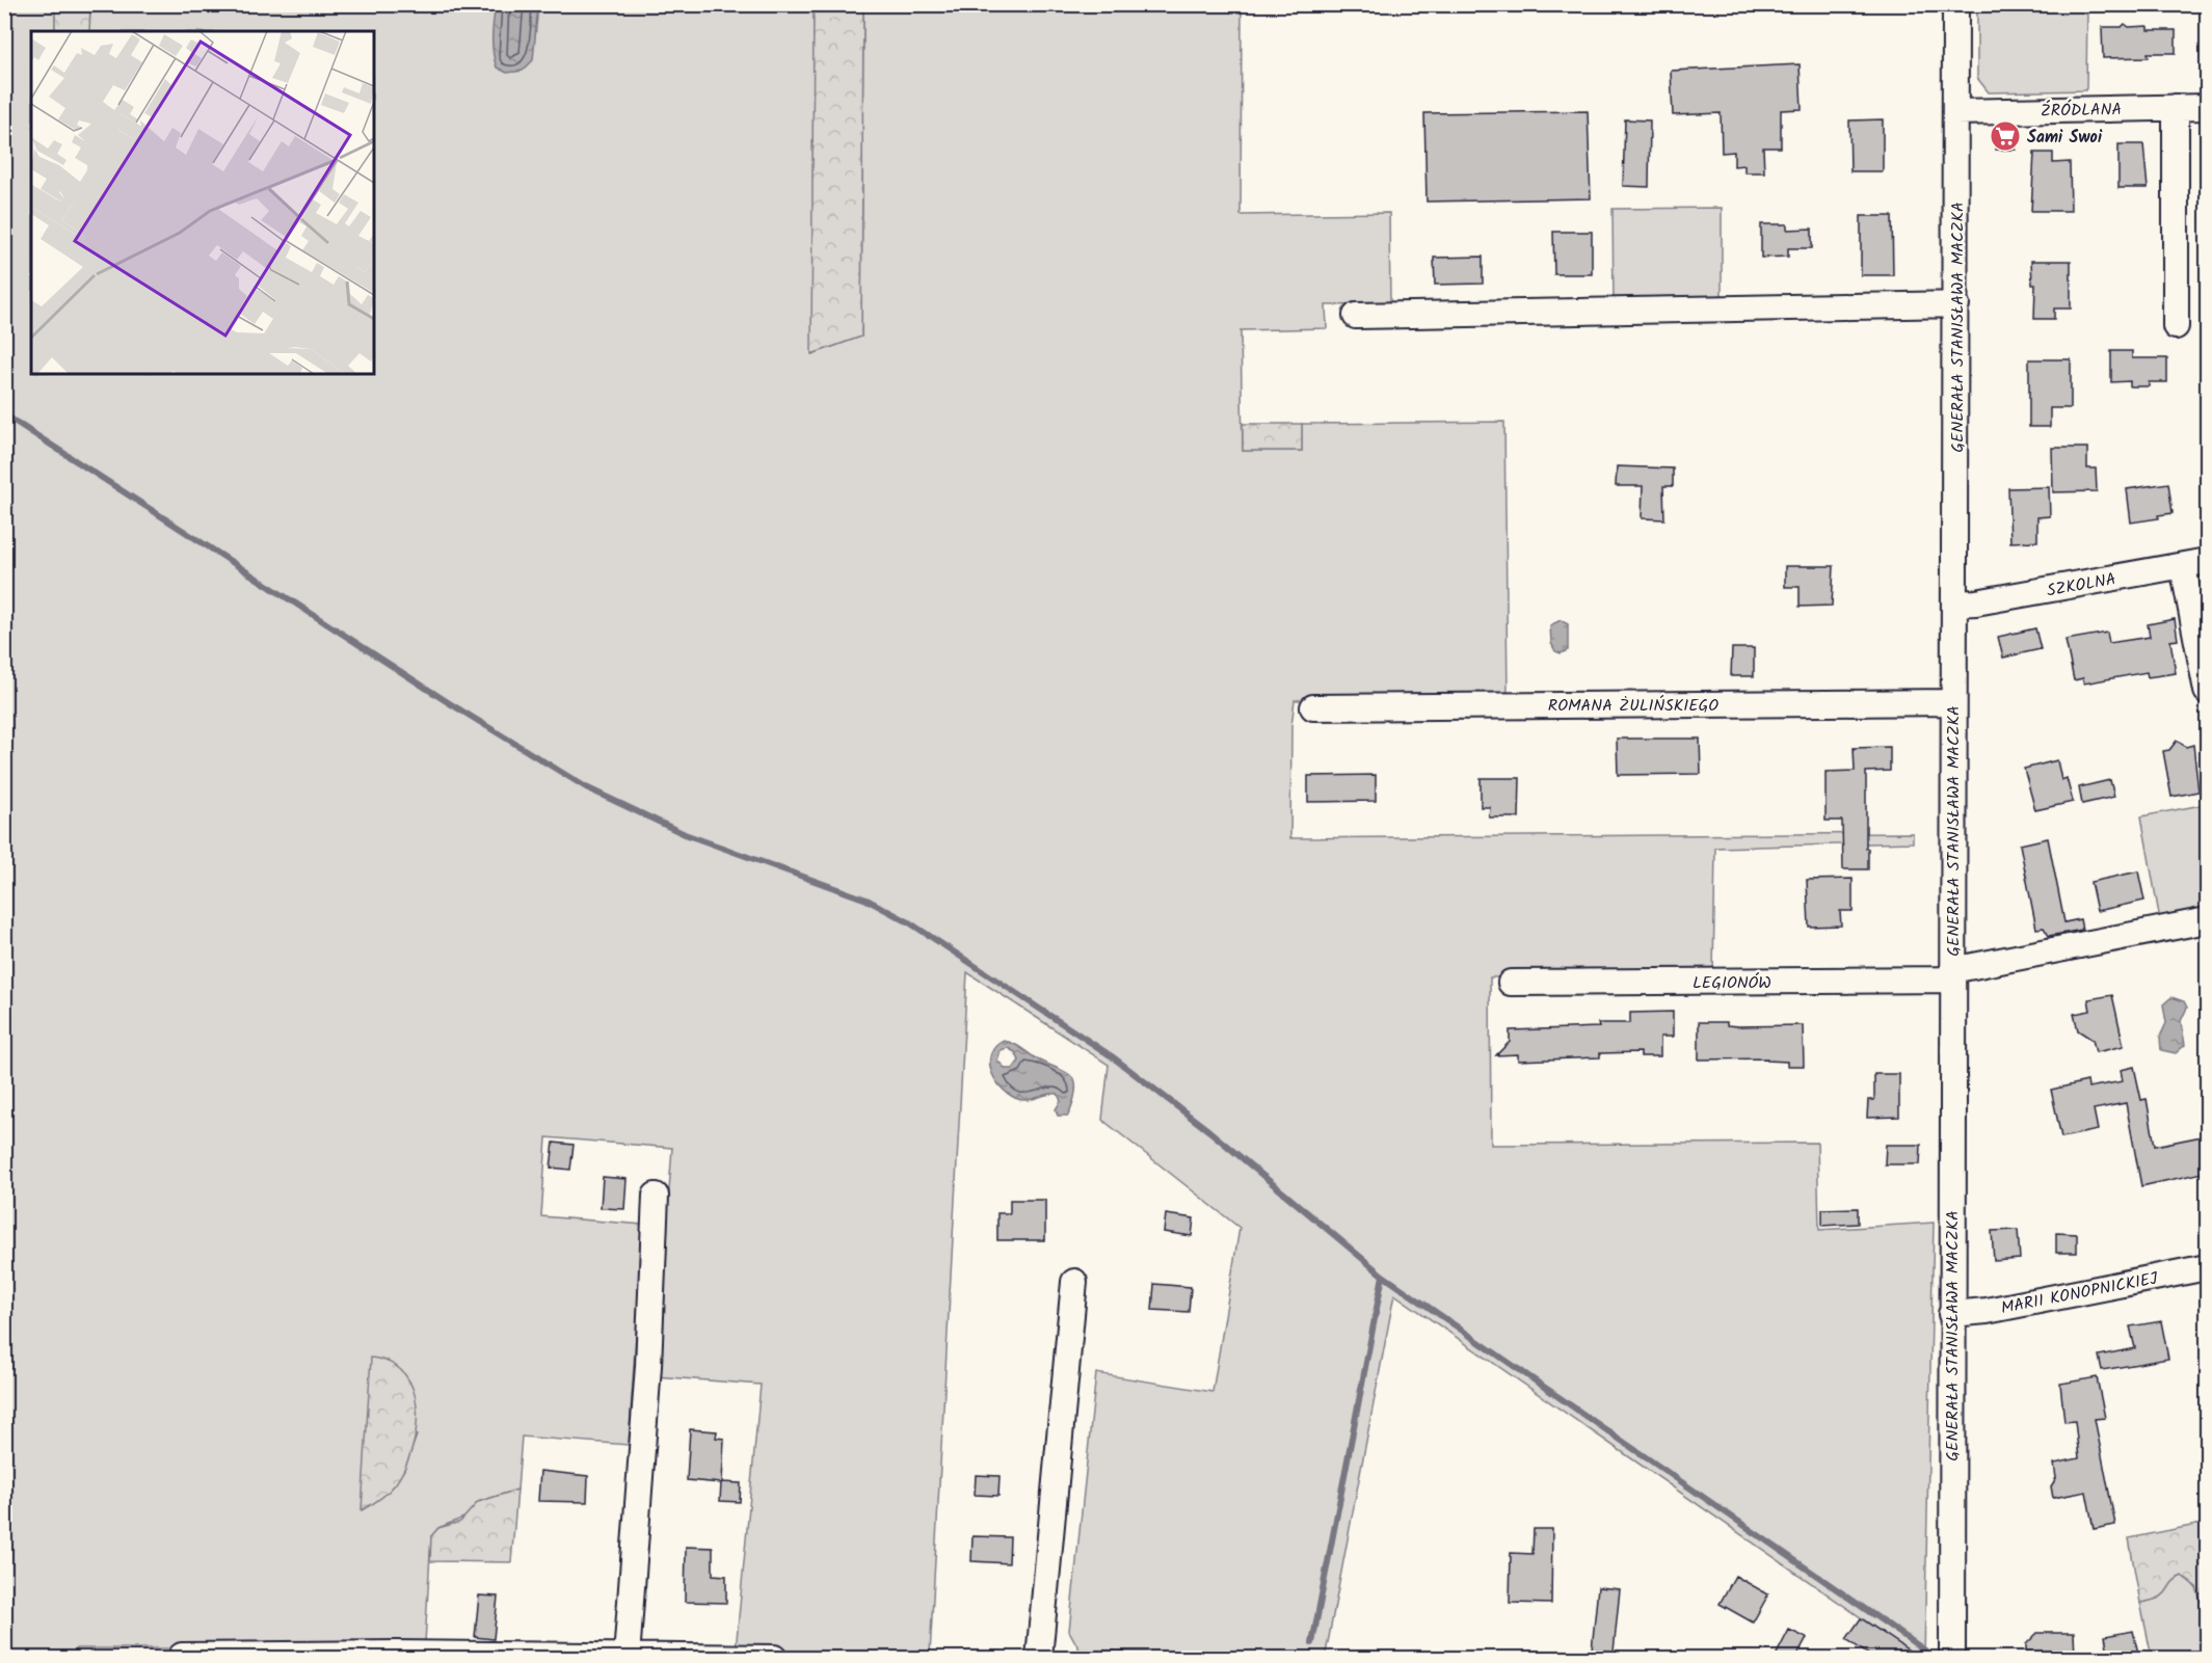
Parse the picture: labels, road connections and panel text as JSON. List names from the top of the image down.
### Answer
{
  "streets": {
    "street": [
      "ŹRÓDLANA",
      "GENERAŁA STANISŁAWA MACZKA",
      "SZKOLNA",
      "ROMANA ŻULIŃSKIEGO",
      "LEGIONÓW",
      "MARII KONOPNICKIEJ"
    ]
  },
  "crossings": [
    ["ŹRÓDLANA", "GENERAŁA STANISŁAWA MACZKA"],
    ["GENERAŁA STANISŁAWA MACZKA", "SZKOLNA"],
    ["GENERAŁA STANISŁAWA MACZKA", "ROMANA ŻULIŃSKIEGO"],
    ["GENERAŁA STANISŁAWA MACZKA", "LEGIONÓW"],
    ["GENERAŁA STANISŁAWA MACZKA", "MARII KONOPNICKIEJ"]
  ],
  "places": {
    "supermarket": ["Sami Swoi"]
  }
}
